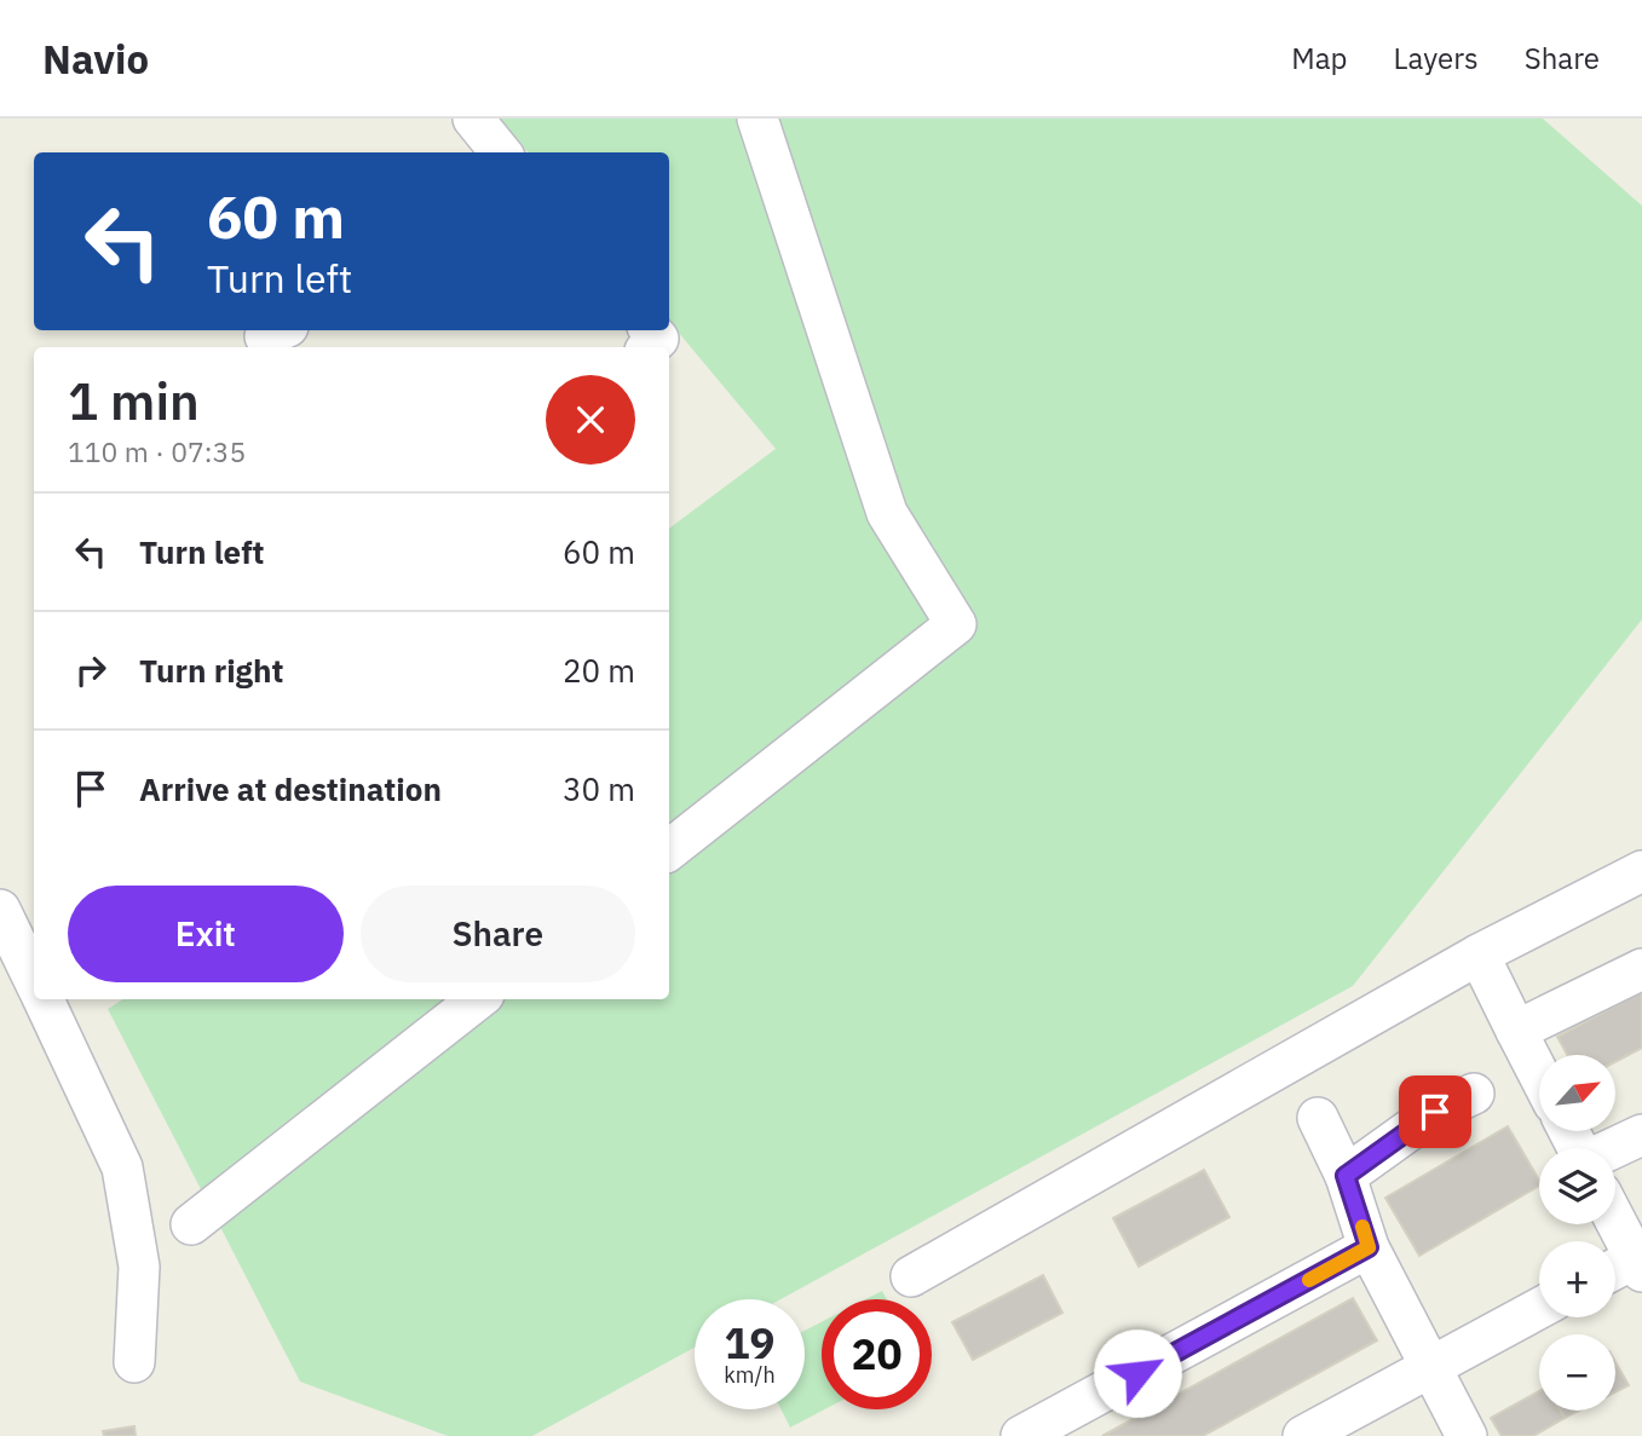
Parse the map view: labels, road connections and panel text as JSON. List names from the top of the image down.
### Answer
{
  "north": "top right",
  "page": {
    "header": "Navio",
    "nav": ["Map", "Layers", "Share"],
    "turn": ["60 m", "Turn left"],
    "heading": ["1 min", "110 m · 07:35"],
    "list": [
      {
        "name": "Turn left",
        "value": "60 m"
      },
      {
        "name": "Turn right",
        "value": "20 m"
      },
      {
        "name": "Arrive at destination",
        "value": "30 m"
      }
    ],
    "buttons": ["Exit", "Share"],
    "map_buttons": ["+", "−"],
    "speed": "19 km/h",
    "limit": "20"
  }
}
